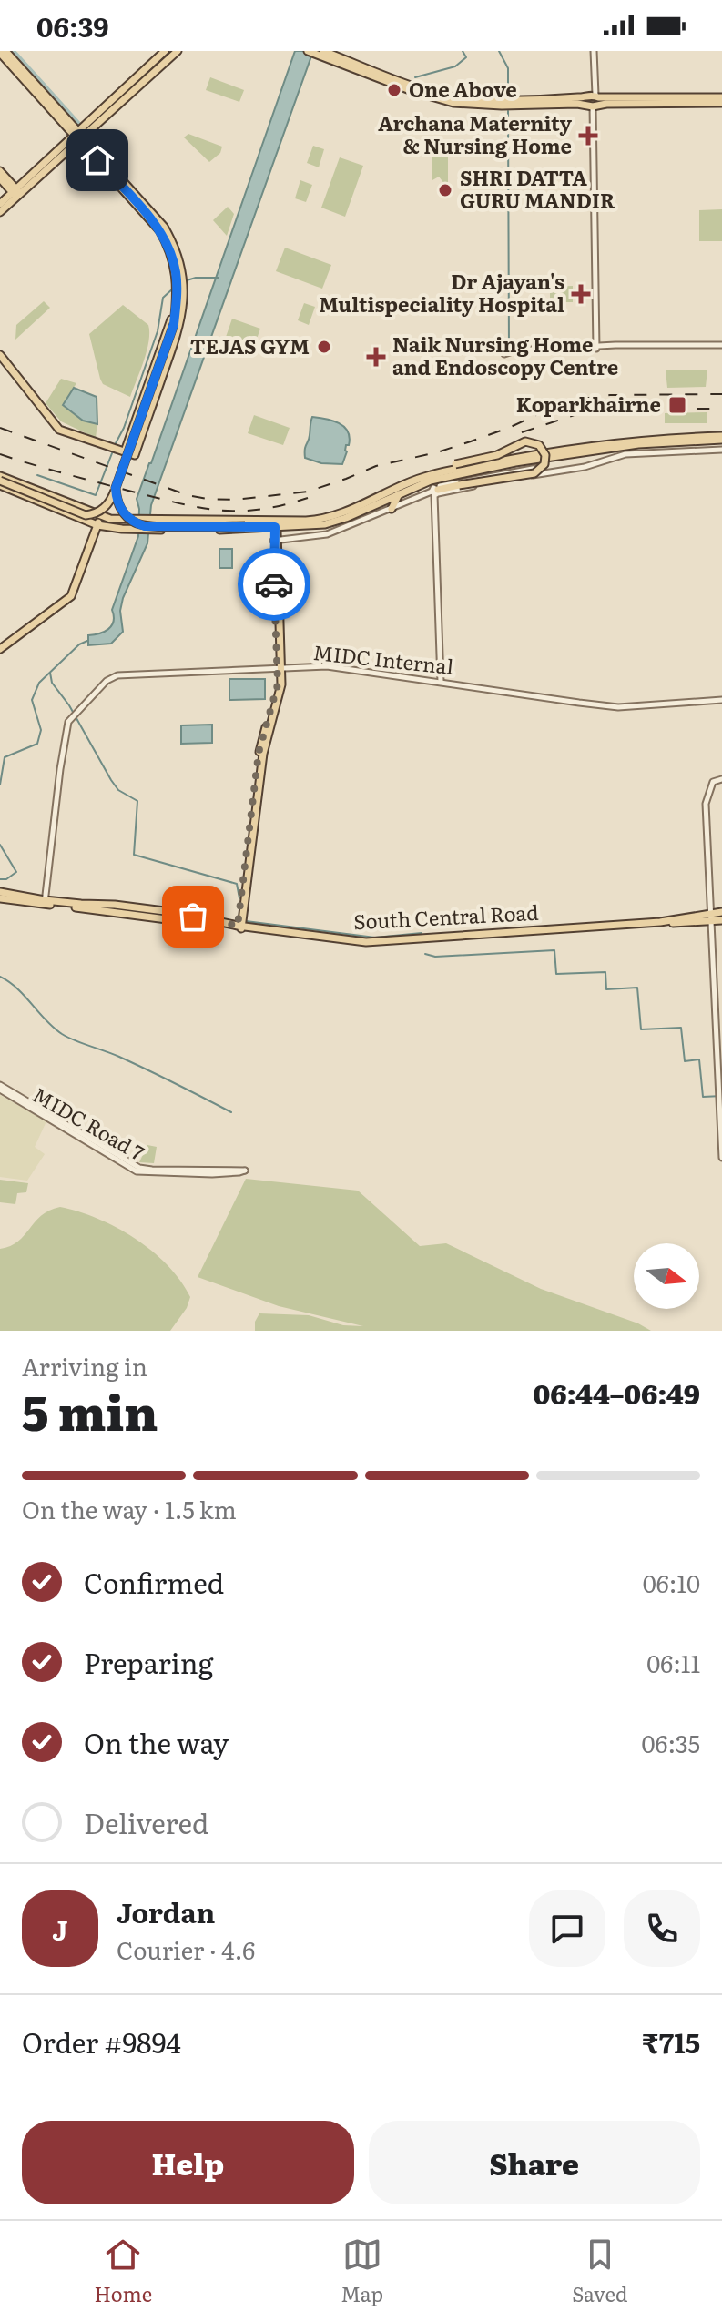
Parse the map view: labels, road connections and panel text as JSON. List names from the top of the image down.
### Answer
{
  "streets": {
    "main road": ["South Central Road"],
    "street": ["MIDC Internal", "MIDC Road 7"]
  },
  "crossings": [
    ["MIDC Internal", "South Central Road"]
  ],
  "places": {
    "other": ["One Above", "SHRI DATTA GURU MANDIR", "TEJAS GYM"],
    "health": ["Archana Maternity & Nursing Home", "Dr Ajayan's Multispeciality Hospital", "Naik Nursing Home and Endoscopy Centre"],
    "transit": ["Koparkhairne"]
  },
  "north": "right",
  "page": {
    "status": "06:39",
    "heading": ["5 min", "Arriving in", "06:44–06:49"],
    "panel": [
      "Jordan",
      "Courier · 4.6",
      "Order #9894",
      "₹715"
    ],
    "bar": "On the way · 1.5 km",
    "list": [
      ["Confirmed", "06:10"],
      ["Preparing", "06:11"],
      ["On the way", "06:35"],
      "Delivered"
    ],
    "round": "J",
    "buttons": ["Help", "Share"],
    "tabs": ["Home", "Map", "Saved"]
  }
}
